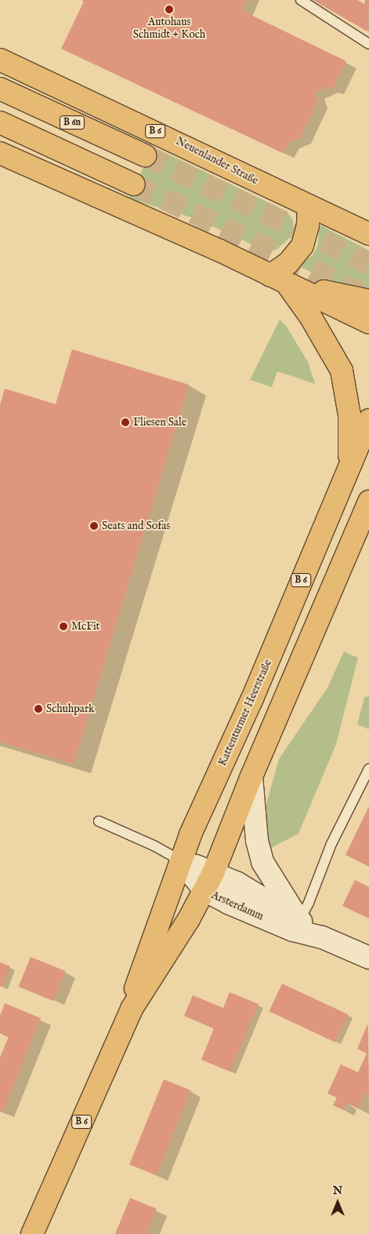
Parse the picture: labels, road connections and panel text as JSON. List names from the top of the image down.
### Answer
{
  "streets": {
    "main road": [
      "B 6n",
      "B 6",
      "Neuenlander Straße",
      "Kattenturmer Heerstraße"
    ],
    "street": ["Arsterdamm"]
  },
  "crossings": [
    ["B 6", "Kattenturmer Heerstraße"],
    ["Kattenturmer Heerstraße", "Arsterdamm"]
  ],
  "places": [
    "Autohaus Schmidt + Koch",
    "Fliesen Sale",
    "Seats and Sofas",
    "McFit",
    "Schuhpark"
  ],
  "north": "top"
}
